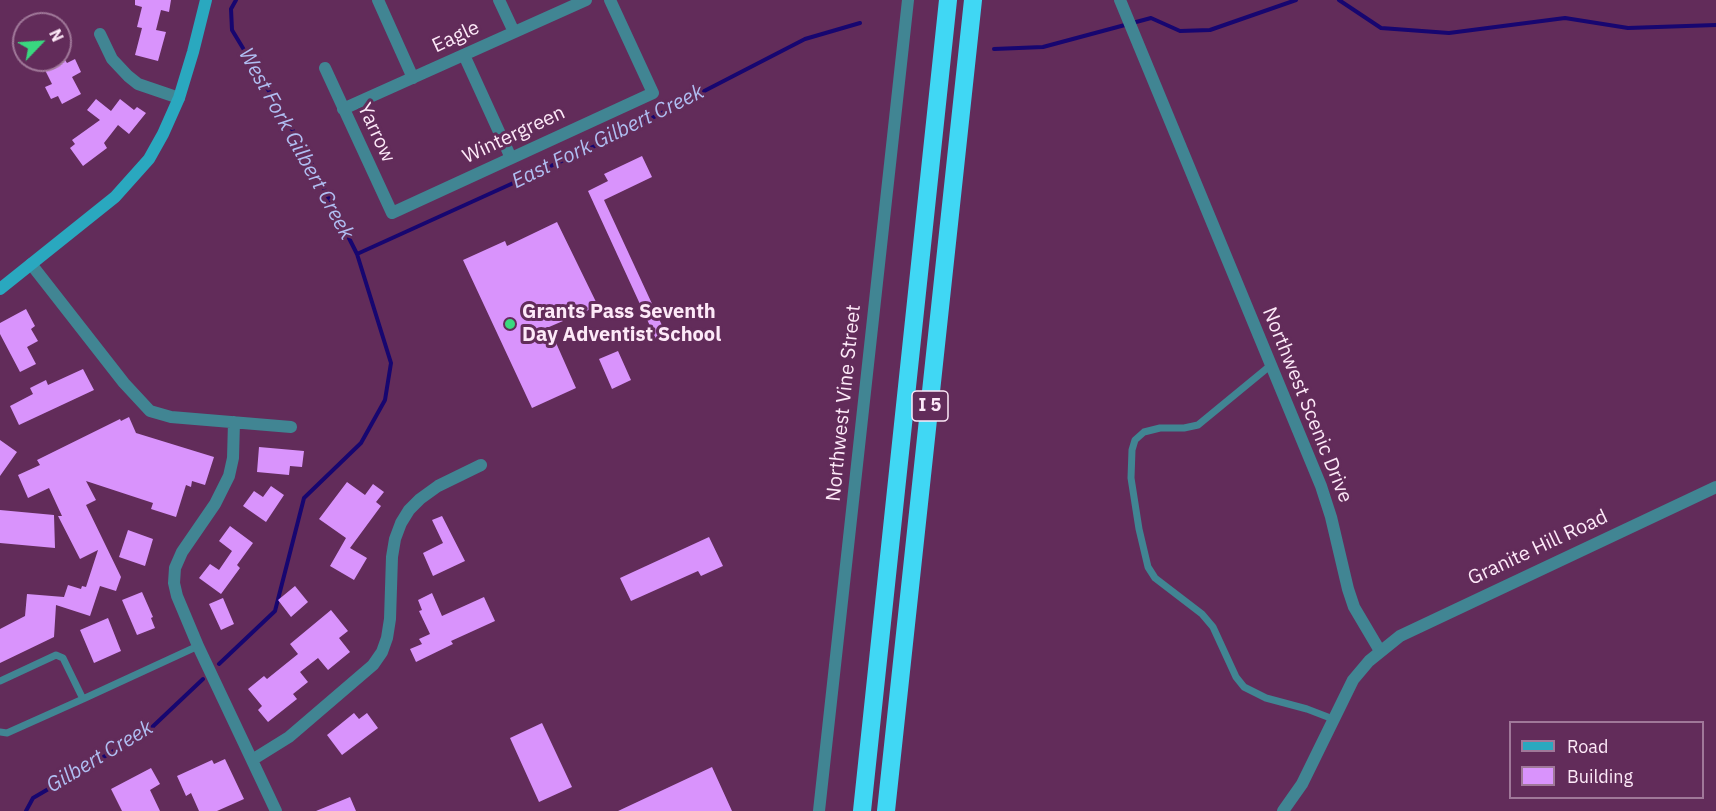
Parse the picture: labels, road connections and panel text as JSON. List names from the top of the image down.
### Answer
{
  "streets": {
    "highway": ["I 5"],
    "street": [
      "Eagle",
      "Yarrow",
      "Wintergreen",
      "Northwest Vine Street",
      "Northwest Scenic Drive",
      "Granite Hill Road"
    ]
  },
  "crossings": [
    ["Eagle", "Yarrow"],
    ["Yarrow", "Wintergreen"],
    ["Northwest Scenic Drive", "Granite Hill Road"]
  ],
  "water": ["East Fork Gilbert Creek", "West Fork Gilbert Creek", "Gilbert Creek"],
  "places": ["Grants Pass Seventh Day Adventist School"],
  "legend": ["Road", "Building"],
  "north": "top right"
}
